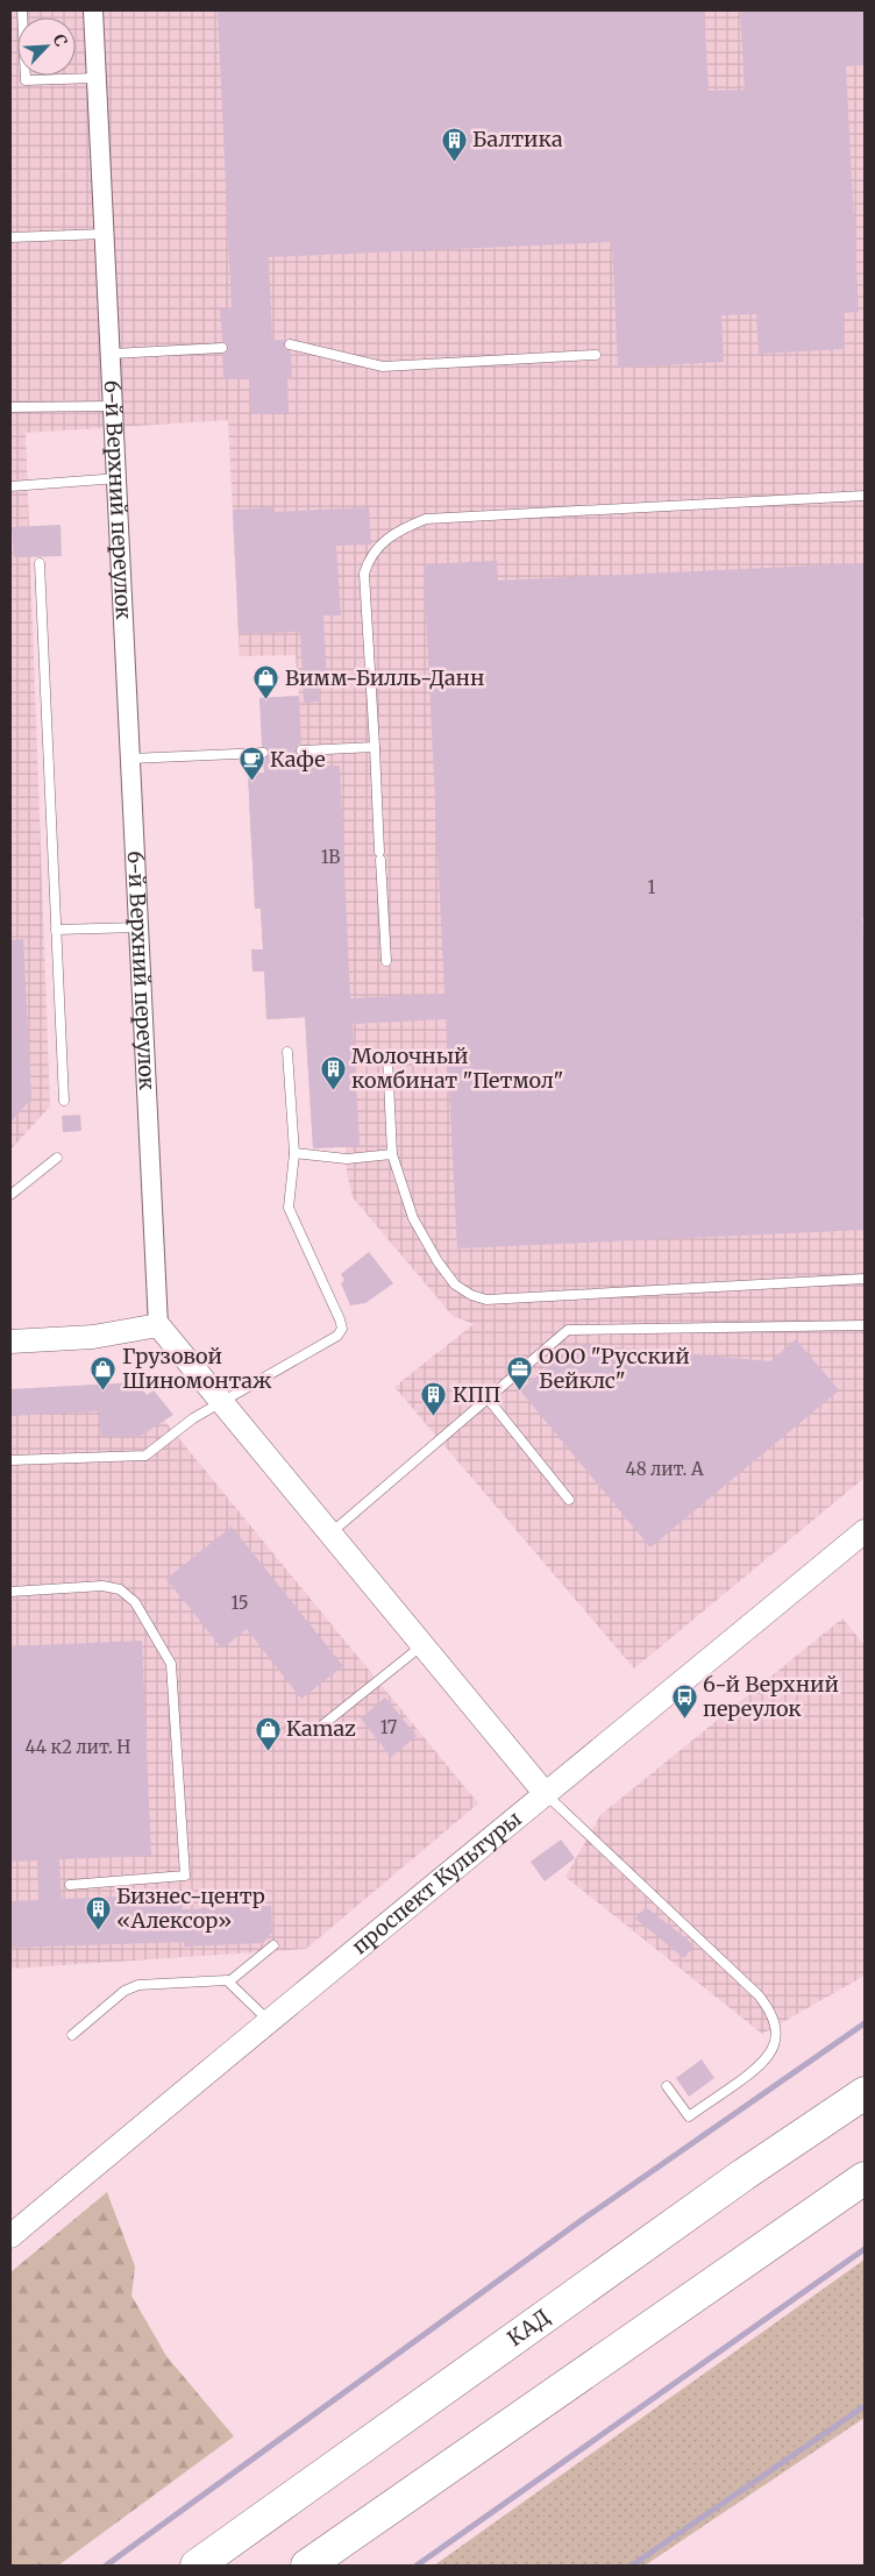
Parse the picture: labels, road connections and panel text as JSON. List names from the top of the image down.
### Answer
{
  "streets": {
    "highway": ["КАД"],
    "street": ["6-й Верхний переулок", "проспект Культуры"]
  },
  "places": {
    "building": [
      "Балтика",
      "Молочный комбинат \"Петмол\"",
      "КПП",
      "Бизнес-центр «Алексор»"
    ],
    "shop": ["Вимм-Билль-Данн", "Грузовой Шиномонтаж", "Kamaz"],
    "cafe": ["Кафе"],
    "office": ["ООО \"Русский Бейклс\""],
    "bus stop": ["6-й Верхний переулок"]
  },
  "house_numbers": [
    "1В",
    "1",
    "48 лит. А",
    "15",
    "17",
    "44 к2 лит. Н"
  ],
  "north": "top right"
}
